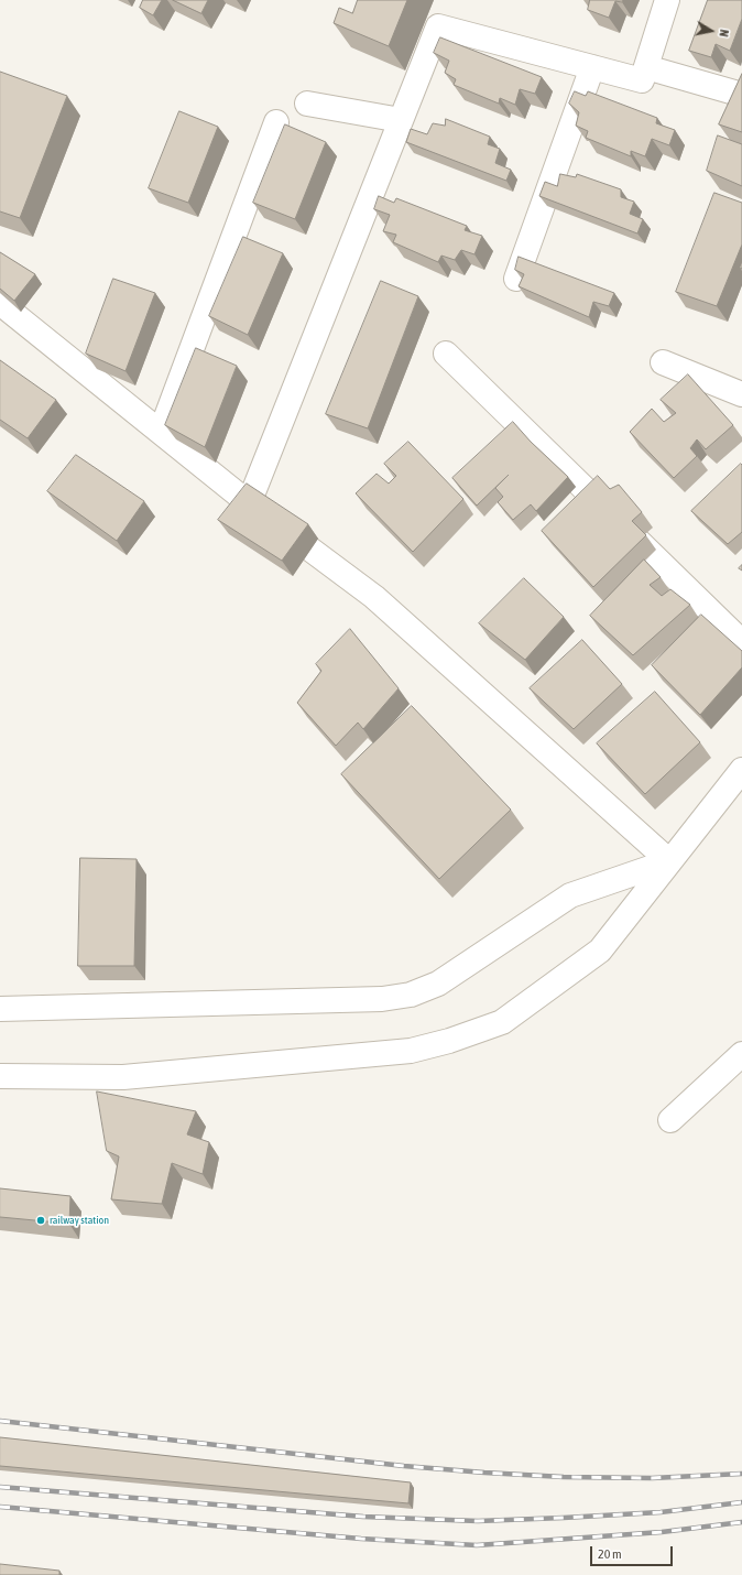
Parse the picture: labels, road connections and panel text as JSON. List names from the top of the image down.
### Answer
{
  "places": ["railway station"],
  "scale_bar": "20 m",
  "north": "right"
}
